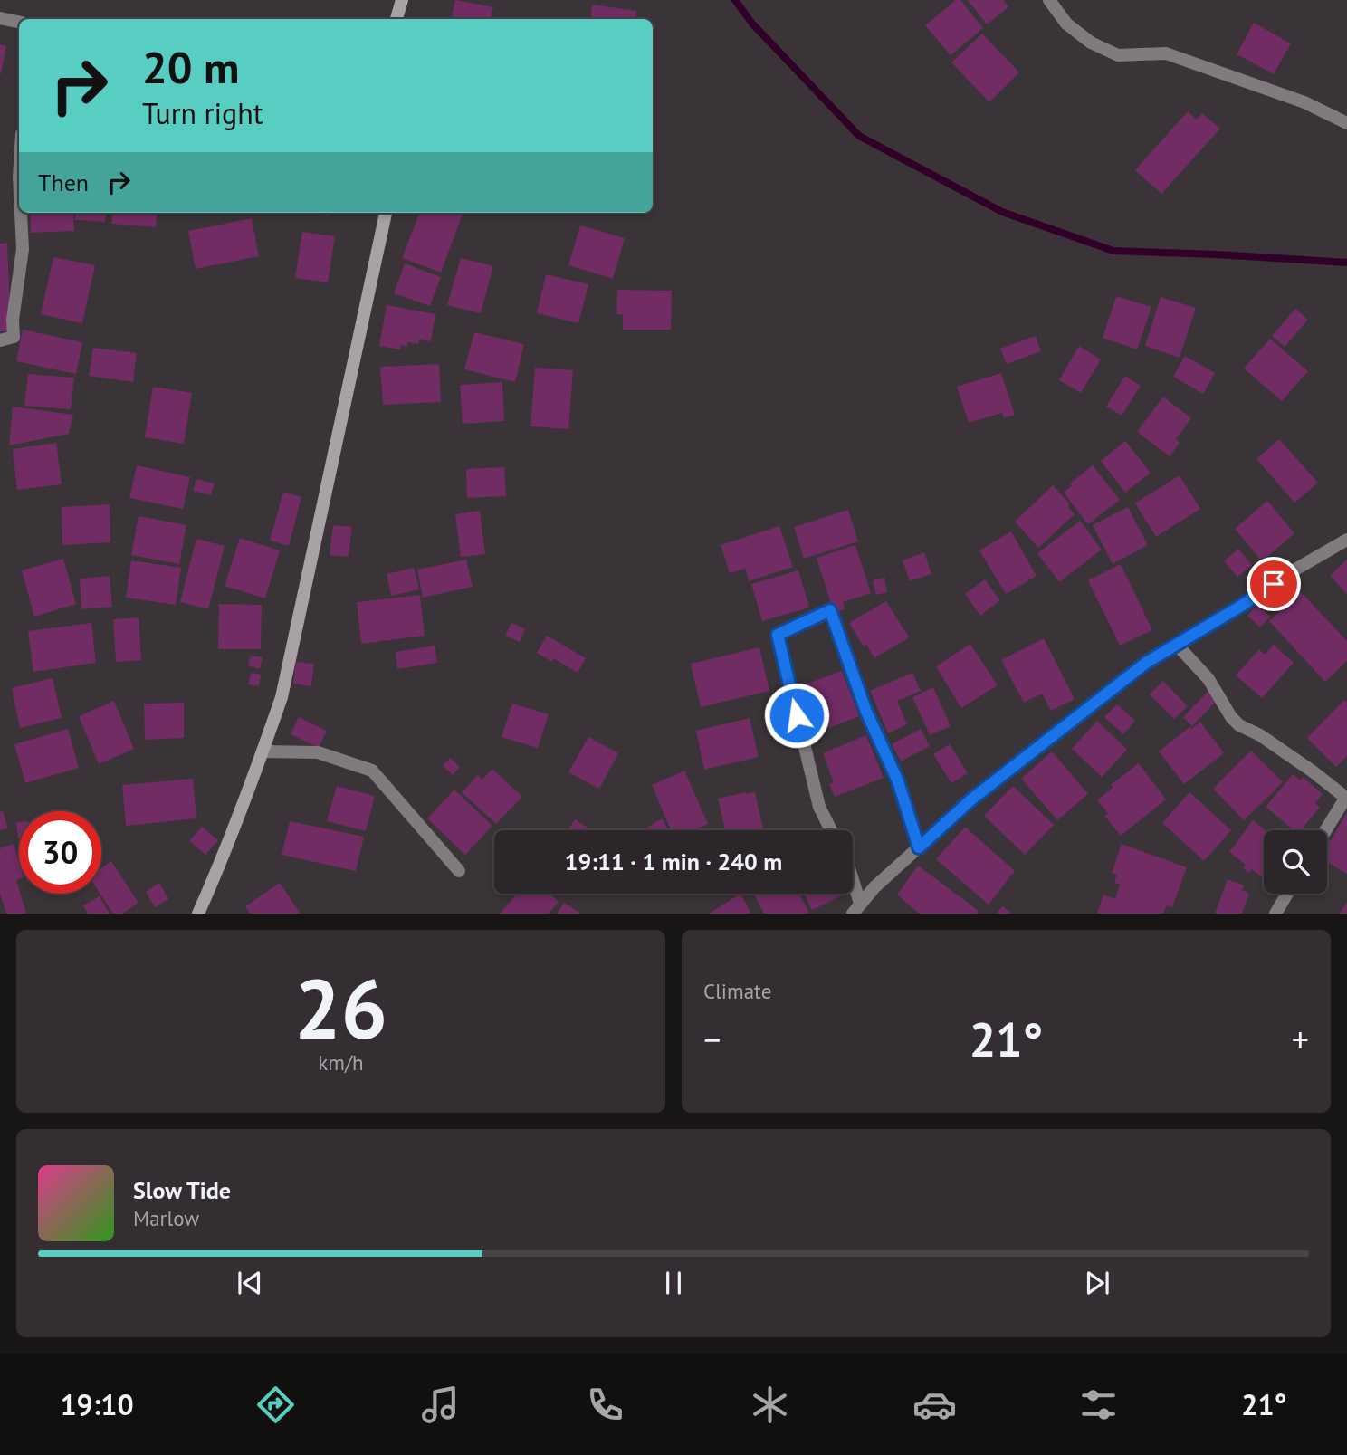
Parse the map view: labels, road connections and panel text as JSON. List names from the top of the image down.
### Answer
{
  "page": {
    "turn": ["20 m", "Turn right"],
    "then": "Then",
    "limit": "30",
    "trip": "19:11 · 1 min · 240 m",
    "tile": [
      ["26", "km/h"],
      "Climate"
    ],
    "heat": ["−", "21°", "+"],
    "song": ["Slow Tide", "Marlow"],
    "tabs": ["19:10", "21°"]
  }
}
